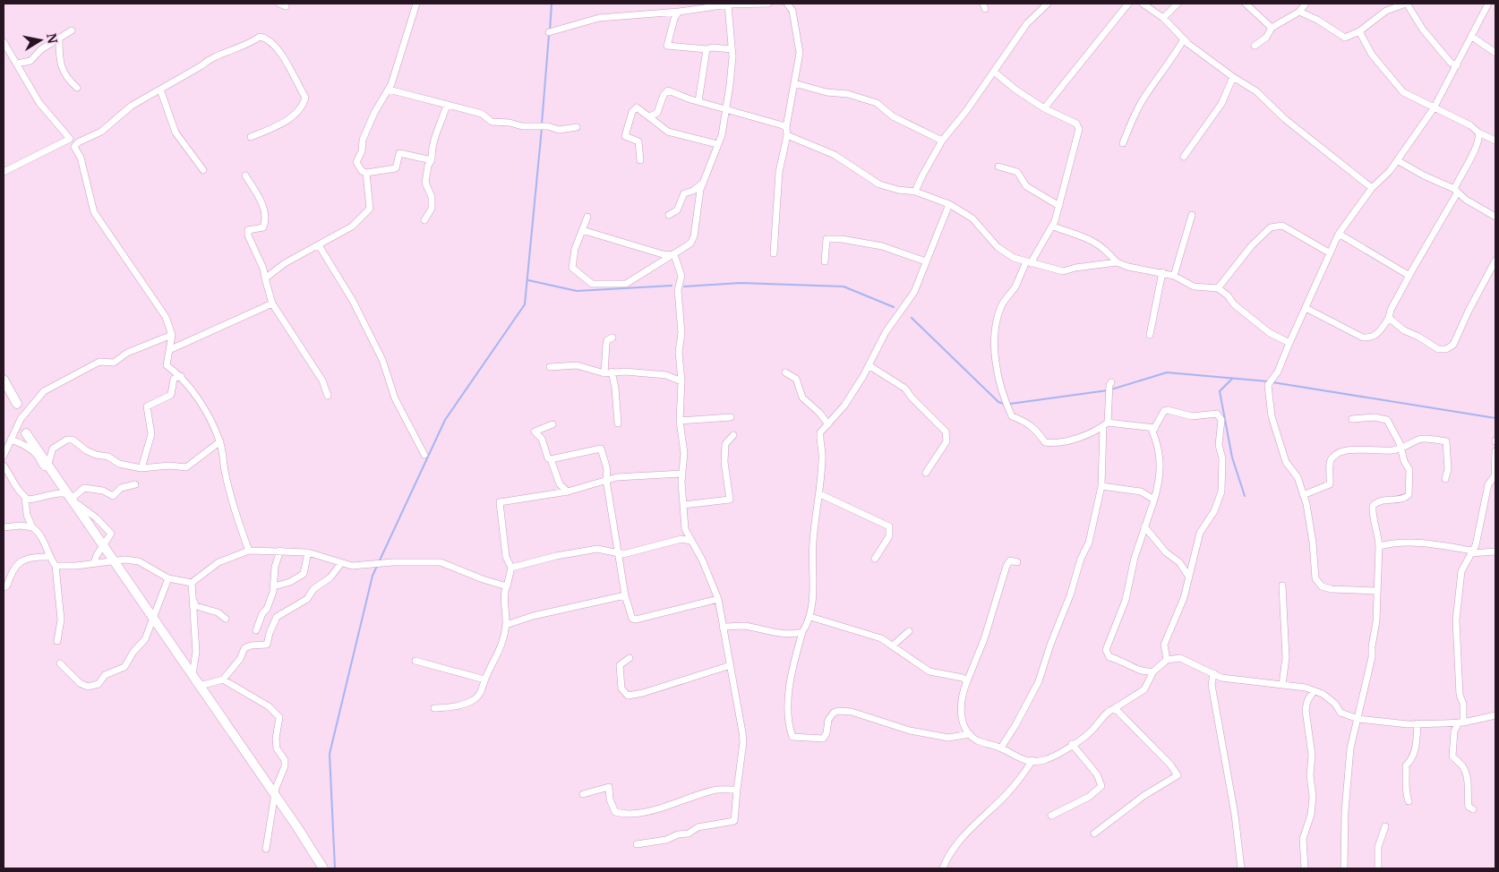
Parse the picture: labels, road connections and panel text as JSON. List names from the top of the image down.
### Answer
{
  "north": "right"
}
